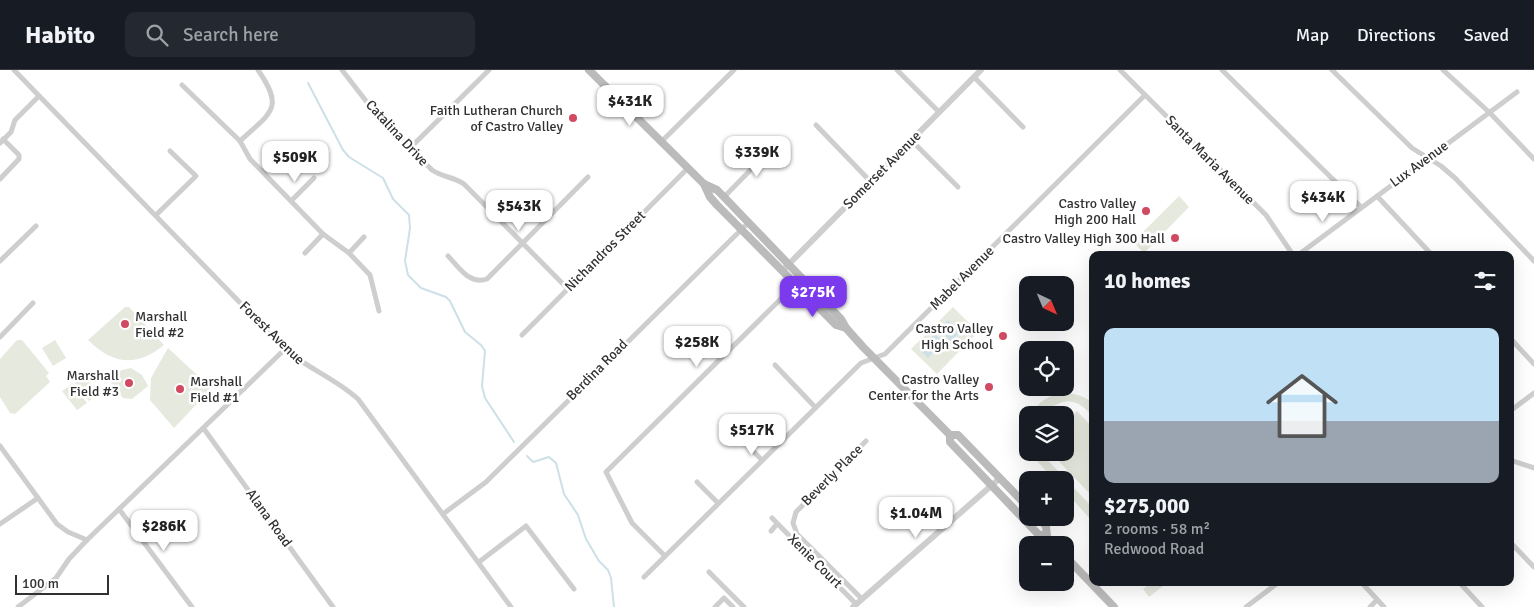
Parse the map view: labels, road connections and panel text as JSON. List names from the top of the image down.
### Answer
{
  "streets": {
    "street": [
      "Catalina Drive",
      "Santa Maria Avenue",
      "Lux Avenue",
      "Somerset Avenue",
      "Nichandros Street",
      "Mabel Avenue",
      "Forest Avenue",
      "Berdina Road",
      "Beverly Place",
      "Alana Road",
      "Xenie Court"
    ]
  },
  "crossings": [
    ["Catalina Drive", "Nichandros Street"],
    ["Santa Maria Avenue", "Mabel Avenue"],
    ["Forest Avenue", "Berdina Road"]
  ],
  "places": [
    "Faith Lutheran Church of Castro Valley",
    "Castro Valley High 200 Hall",
    "Castro Valley High 300 Hall",
    "Marshall Field #2",
    "Castro Valley High School",
    "Marshall Field #3",
    "Castro Valley Center for the Arts",
    "Marshall Field #1"
  ],
  "scale_bar": "100 m",
  "north": "bottom right",
  "page": {
    "header": "Habito",
    "search": "Search here",
    "nav": ["Map", "Directions", "Saved"],
    "price": [
      "$431K",
      "$339K",
      "$509K",
      "$434K",
      "$543K",
      "$275K",
      "$258K",
      "$517K",
      "$1.04M",
      "$286K"
    ],
    "heading": "10 homes",
    "map_buttons": ["+", "−"],
    "list": [
      {
        "name": "$275,000",
        "note": "2 rooms · 58 m² · Redwood Road"
      }
    ],
    "scale": "100 m"
  }
}
